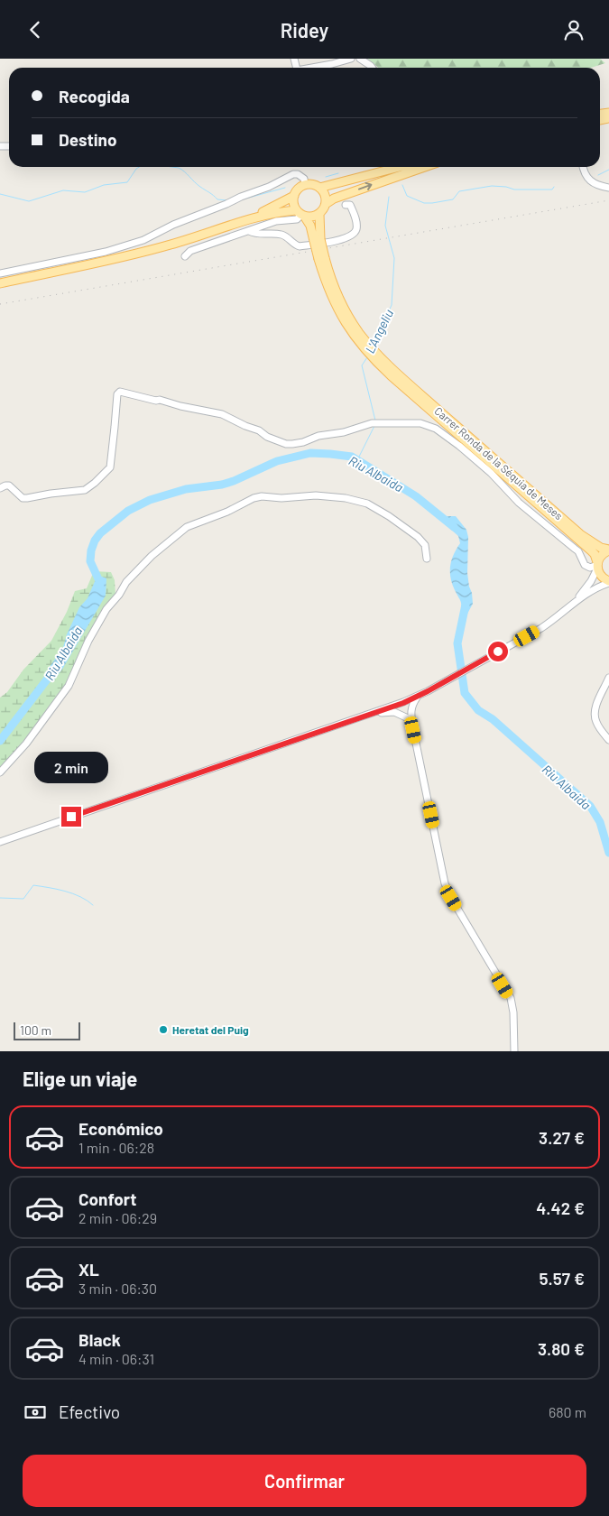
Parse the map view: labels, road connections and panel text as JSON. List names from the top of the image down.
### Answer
{
  "streets": {
    "main road": ["Carrer Ronda de la Séquia de Meses"]
  },
  "water": ["L'Angeliu", "Riu Albaida"],
  "places": ["Heretat del Puig"],
  "scale_bar": "100 m",
  "page": {
    "header": "Ridey",
    "banner": ["Recogida", "Destino"],
    "bubble": "2 min",
    "scale": "100 m",
    "heading": "Elige un viaje",
    "list": [
      {
        "name": "Económico",
        "note": "1 min · 06:28",
        "value": "3.27 €"
      },
      {
        "name": "Confort",
        "note": "2 min · 06:29",
        "value": "4.42 €"
      },
      {
        "name": "XL",
        "note": "3 min · 06:30",
        "value": "5.57 €"
      },
      {
        "name": "Black",
        "note": "4 min · 06:31",
        "value": "3.80 €"
      }
    ],
    "pay": ["Efectivo", "680 m"],
    "buttons": "Confirmar"
  }
}
